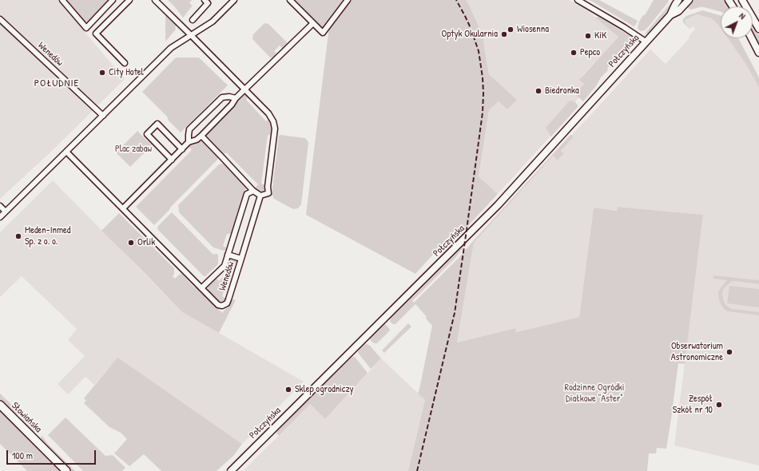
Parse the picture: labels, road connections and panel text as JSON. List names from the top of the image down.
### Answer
{
  "streets": {
    "main road": ["Słowiańska"],
    "street": ["Połczyńska", "Wenedów"]
  },
  "districts": ["POŁUDNIE"],
  "parks": ["Plac zabaw", "Rodzinne Ogródki Diałkowe \"Aster\""],
  "places": [
    "Wiosenna",
    "Optyk Okularnia",
    "KiK",
    "Pepco",
    "City Hotel",
    "Biedronka",
    "Meden-Inmed Sp. z o. o.",
    "Orlik",
    "Obserwatorium Astronomiczne",
    "Sklep ogrodniczy",
    "Zespół Szkół nr 10"
  ],
  "scale_bar": "100 m",
  "north": "top right"
}
